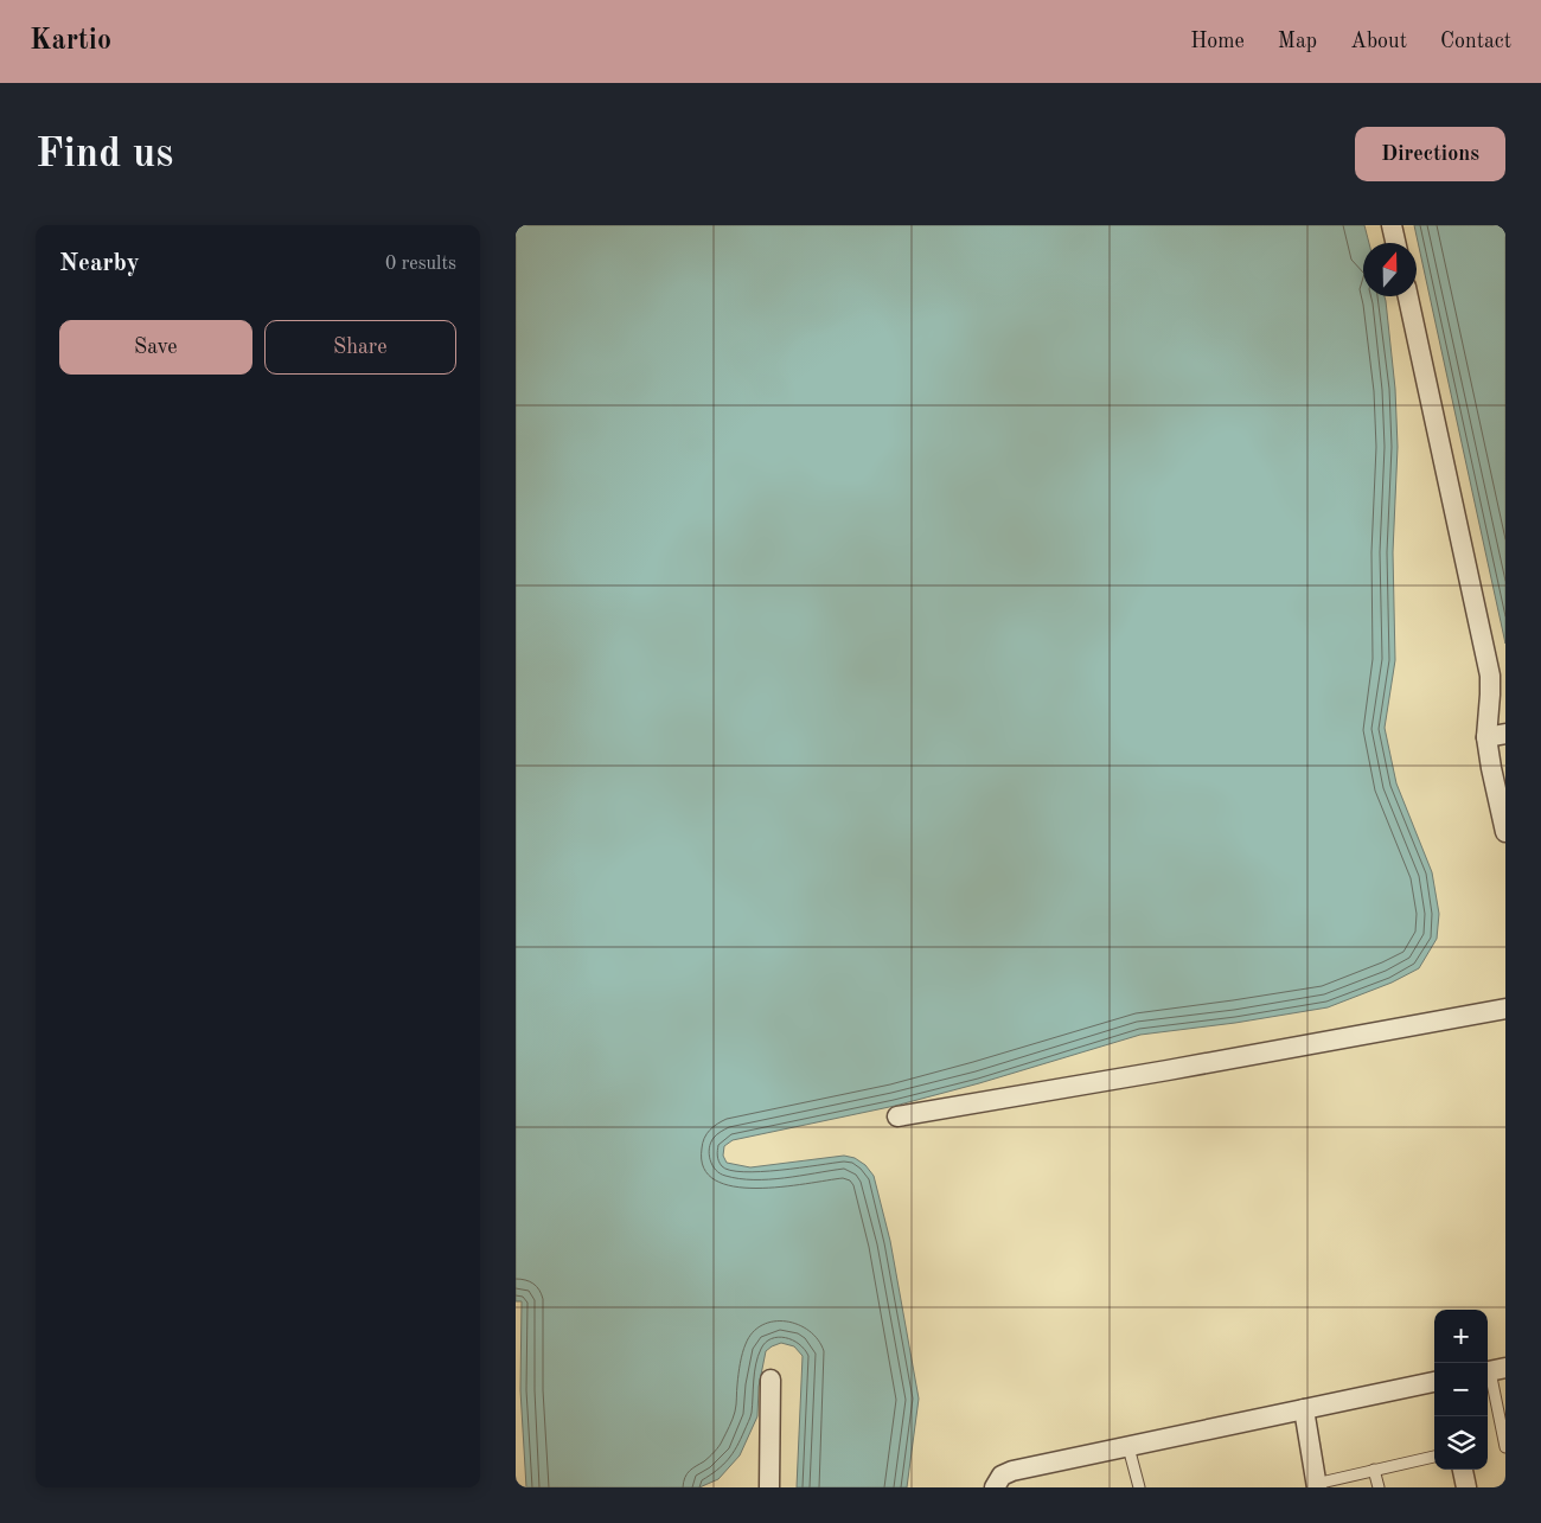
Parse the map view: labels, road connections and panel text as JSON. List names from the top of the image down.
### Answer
{
  "north": "top",
  "page": {
    "header": "Kartio",
    "nav": [
      "Home",
      "Map",
      "About",
      "Contact"
    ],
    "buttons": [
      "Directions",
      ["Save", "Share"]
    ],
    "title": "Find us",
    "heading": ["Nearby", "0 results"],
    "map_buttons": ["+", "−"]
  }
}
